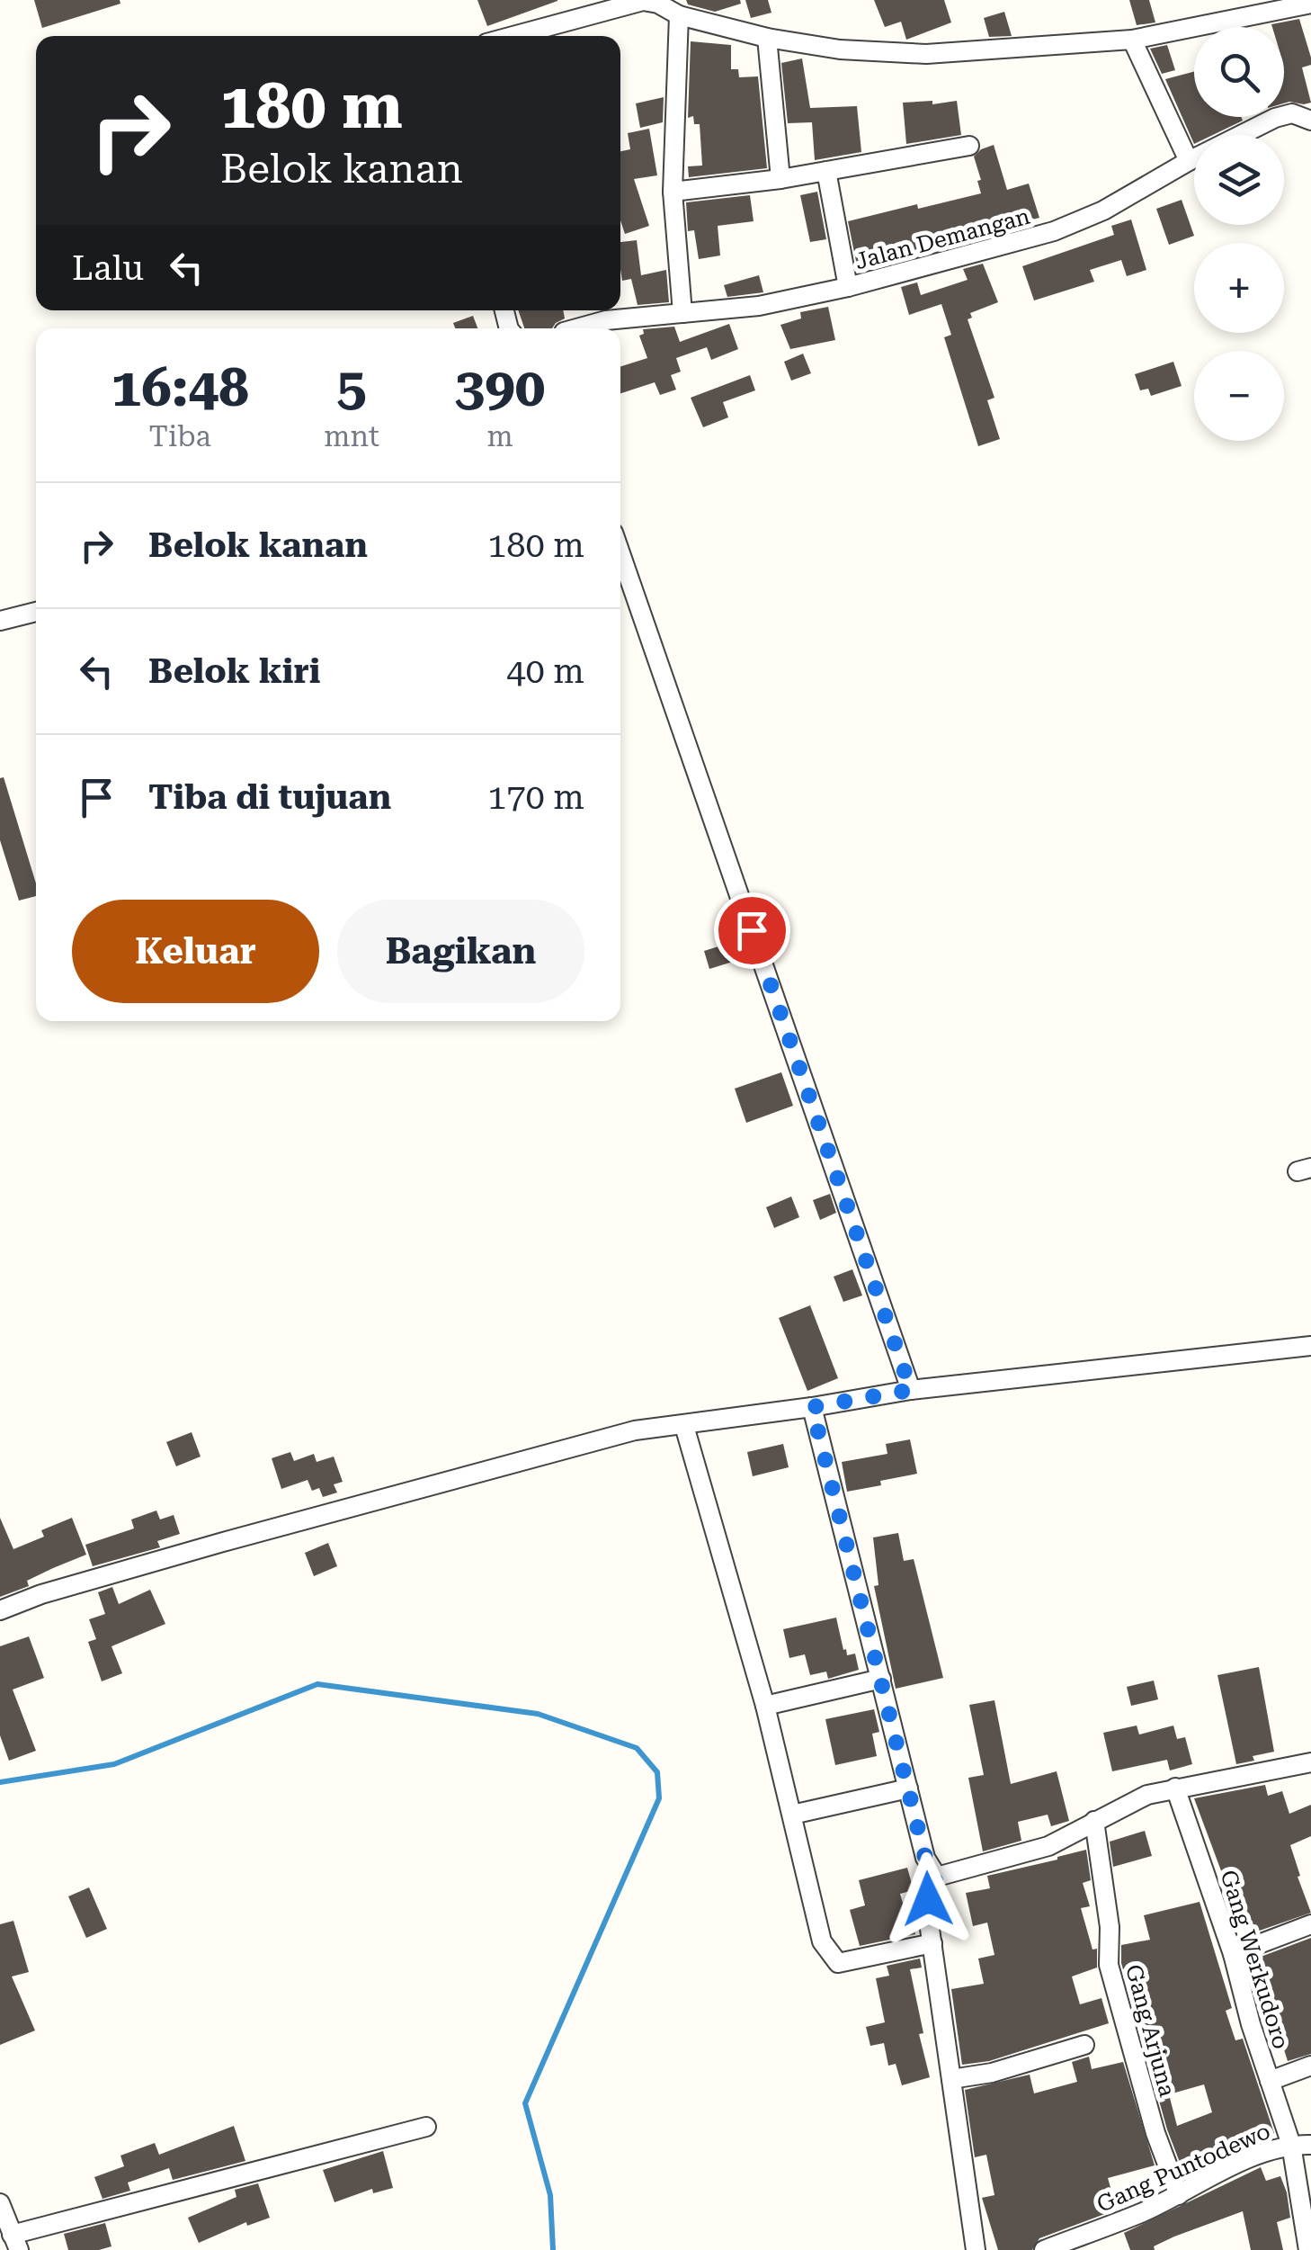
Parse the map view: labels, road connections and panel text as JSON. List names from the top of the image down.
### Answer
{
  "streets": {
    "street": [
      "Jalan Demangan",
      "Gang Werkudoro",
      "Gang Arjuna",
      "Gang Puntodewo"
    ]
  },
  "crossings": [
    ["Gang Werkudoro", "Gang Puntodewo"],
    ["Gang Arjuna", "Gang Puntodewo"]
  ],
  "page": {
    "map_buttons": ["+", "−"],
    "turn": ["180 m", "Belok kanan"],
    "then": "Lalu",
    "eta": [
      "16:48",
      "Tiba",
      "5",
      "mnt",
      "390",
      "m"
    ],
    "list": [
      {
        "name": "Belok kanan",
        "value": "180 m"
      },
      {
        "name": "Belok kiri",
        "value": "40 m"
      },
      {
        "name": "Tiba di tujuan",
        "value": "170 m"
      }
    ],
    "buttons": ["Keluar", "Bagikan"]
  }
}
